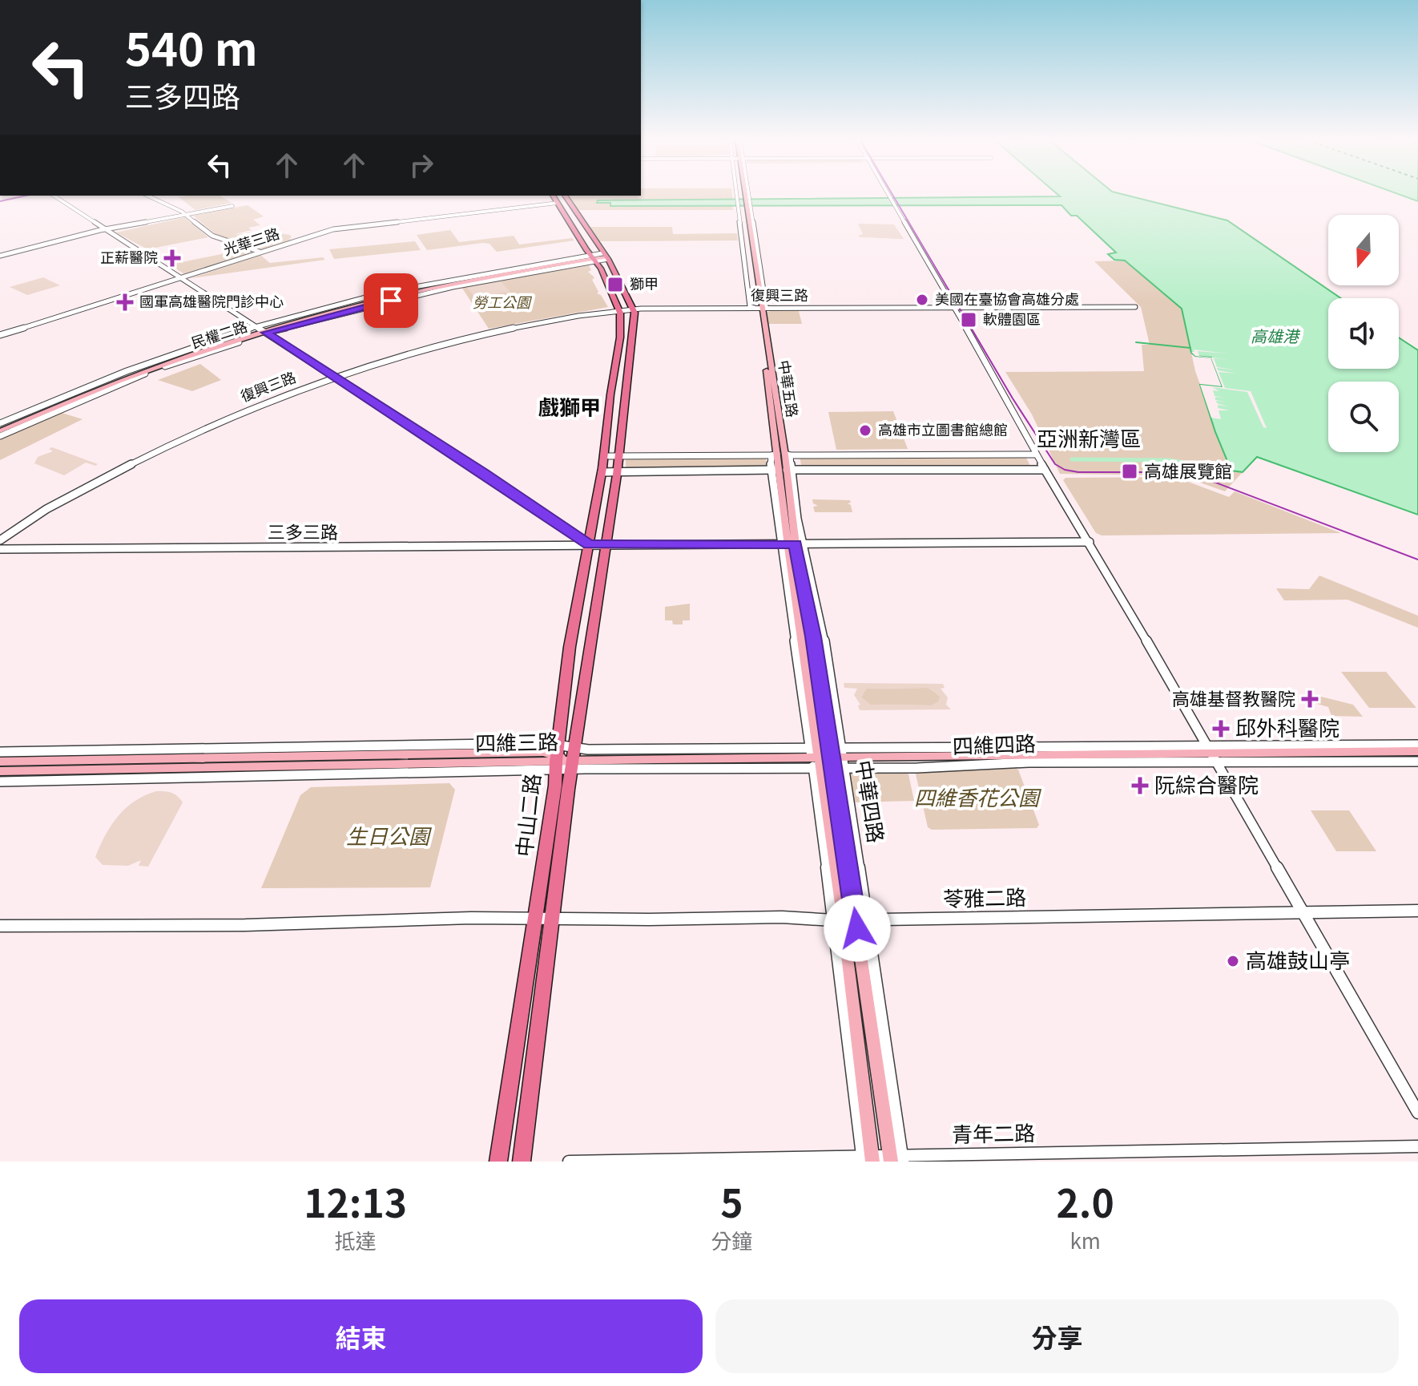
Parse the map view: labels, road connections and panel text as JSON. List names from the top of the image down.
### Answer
{
  "streets": {
    "main road": [
      "民權二路",
      "中華五路",
      "四維三路",
      "四維四路",
      "中華四路",
      "中山二路"
    ],
    "street": [
      "光華三路",
      "復興三路",
      "三多三路",
      "苓雅二路",
      "青年二路"
    ]
  },
  "crossings": [
    ["復興三路", "中華五路"],
    ["復興三路", "中山二路"],
    ["中華五路", "中華四路"],
    ["三多三路", "中華四路"],
    ["三多三路", "中山二路"],
    ["四維三路", "四維四路"],
    ["四維三路", "中山二路"],
    ["四維四路", "中華四路"],
    ["四維四路", "中山二路"],
    ["中華四路", "苓雅二路"],
    ["中華四路", "青年二路"],
    ["中山二路", "苓雅二路"]
  ],
  "districts": ["戲獅甲", "亞洲新灣區"],
  "water": ["高雄港"],
  "parks": ["勞工公園", "四維香花公園", "生日公園"],
  "places": {
    "health": [
      "正薪醫院",
      "國軍高雄醫院門診中心",
      "高雄基督教醫院",
      "邱外科醫院",
      "阮綜合醫院"
    ],
    "transit": ["獅甲", "軟體園區", "高雄展覽館"],
    "other": ["美國在臺協會高雄分處", "高雄市立圖書館總館", "高雄鼓山亭"]
  },
  "north": "bottom",
  "page": {
    "turn": ["540 m", "三多四路"],
    "eta": [
      "12:13",
      "抵達",
      "5",
      "分鐘",
      "2.0",
      "km"
    ],
    "buttons": ["結束", "分享"]
  }
}
